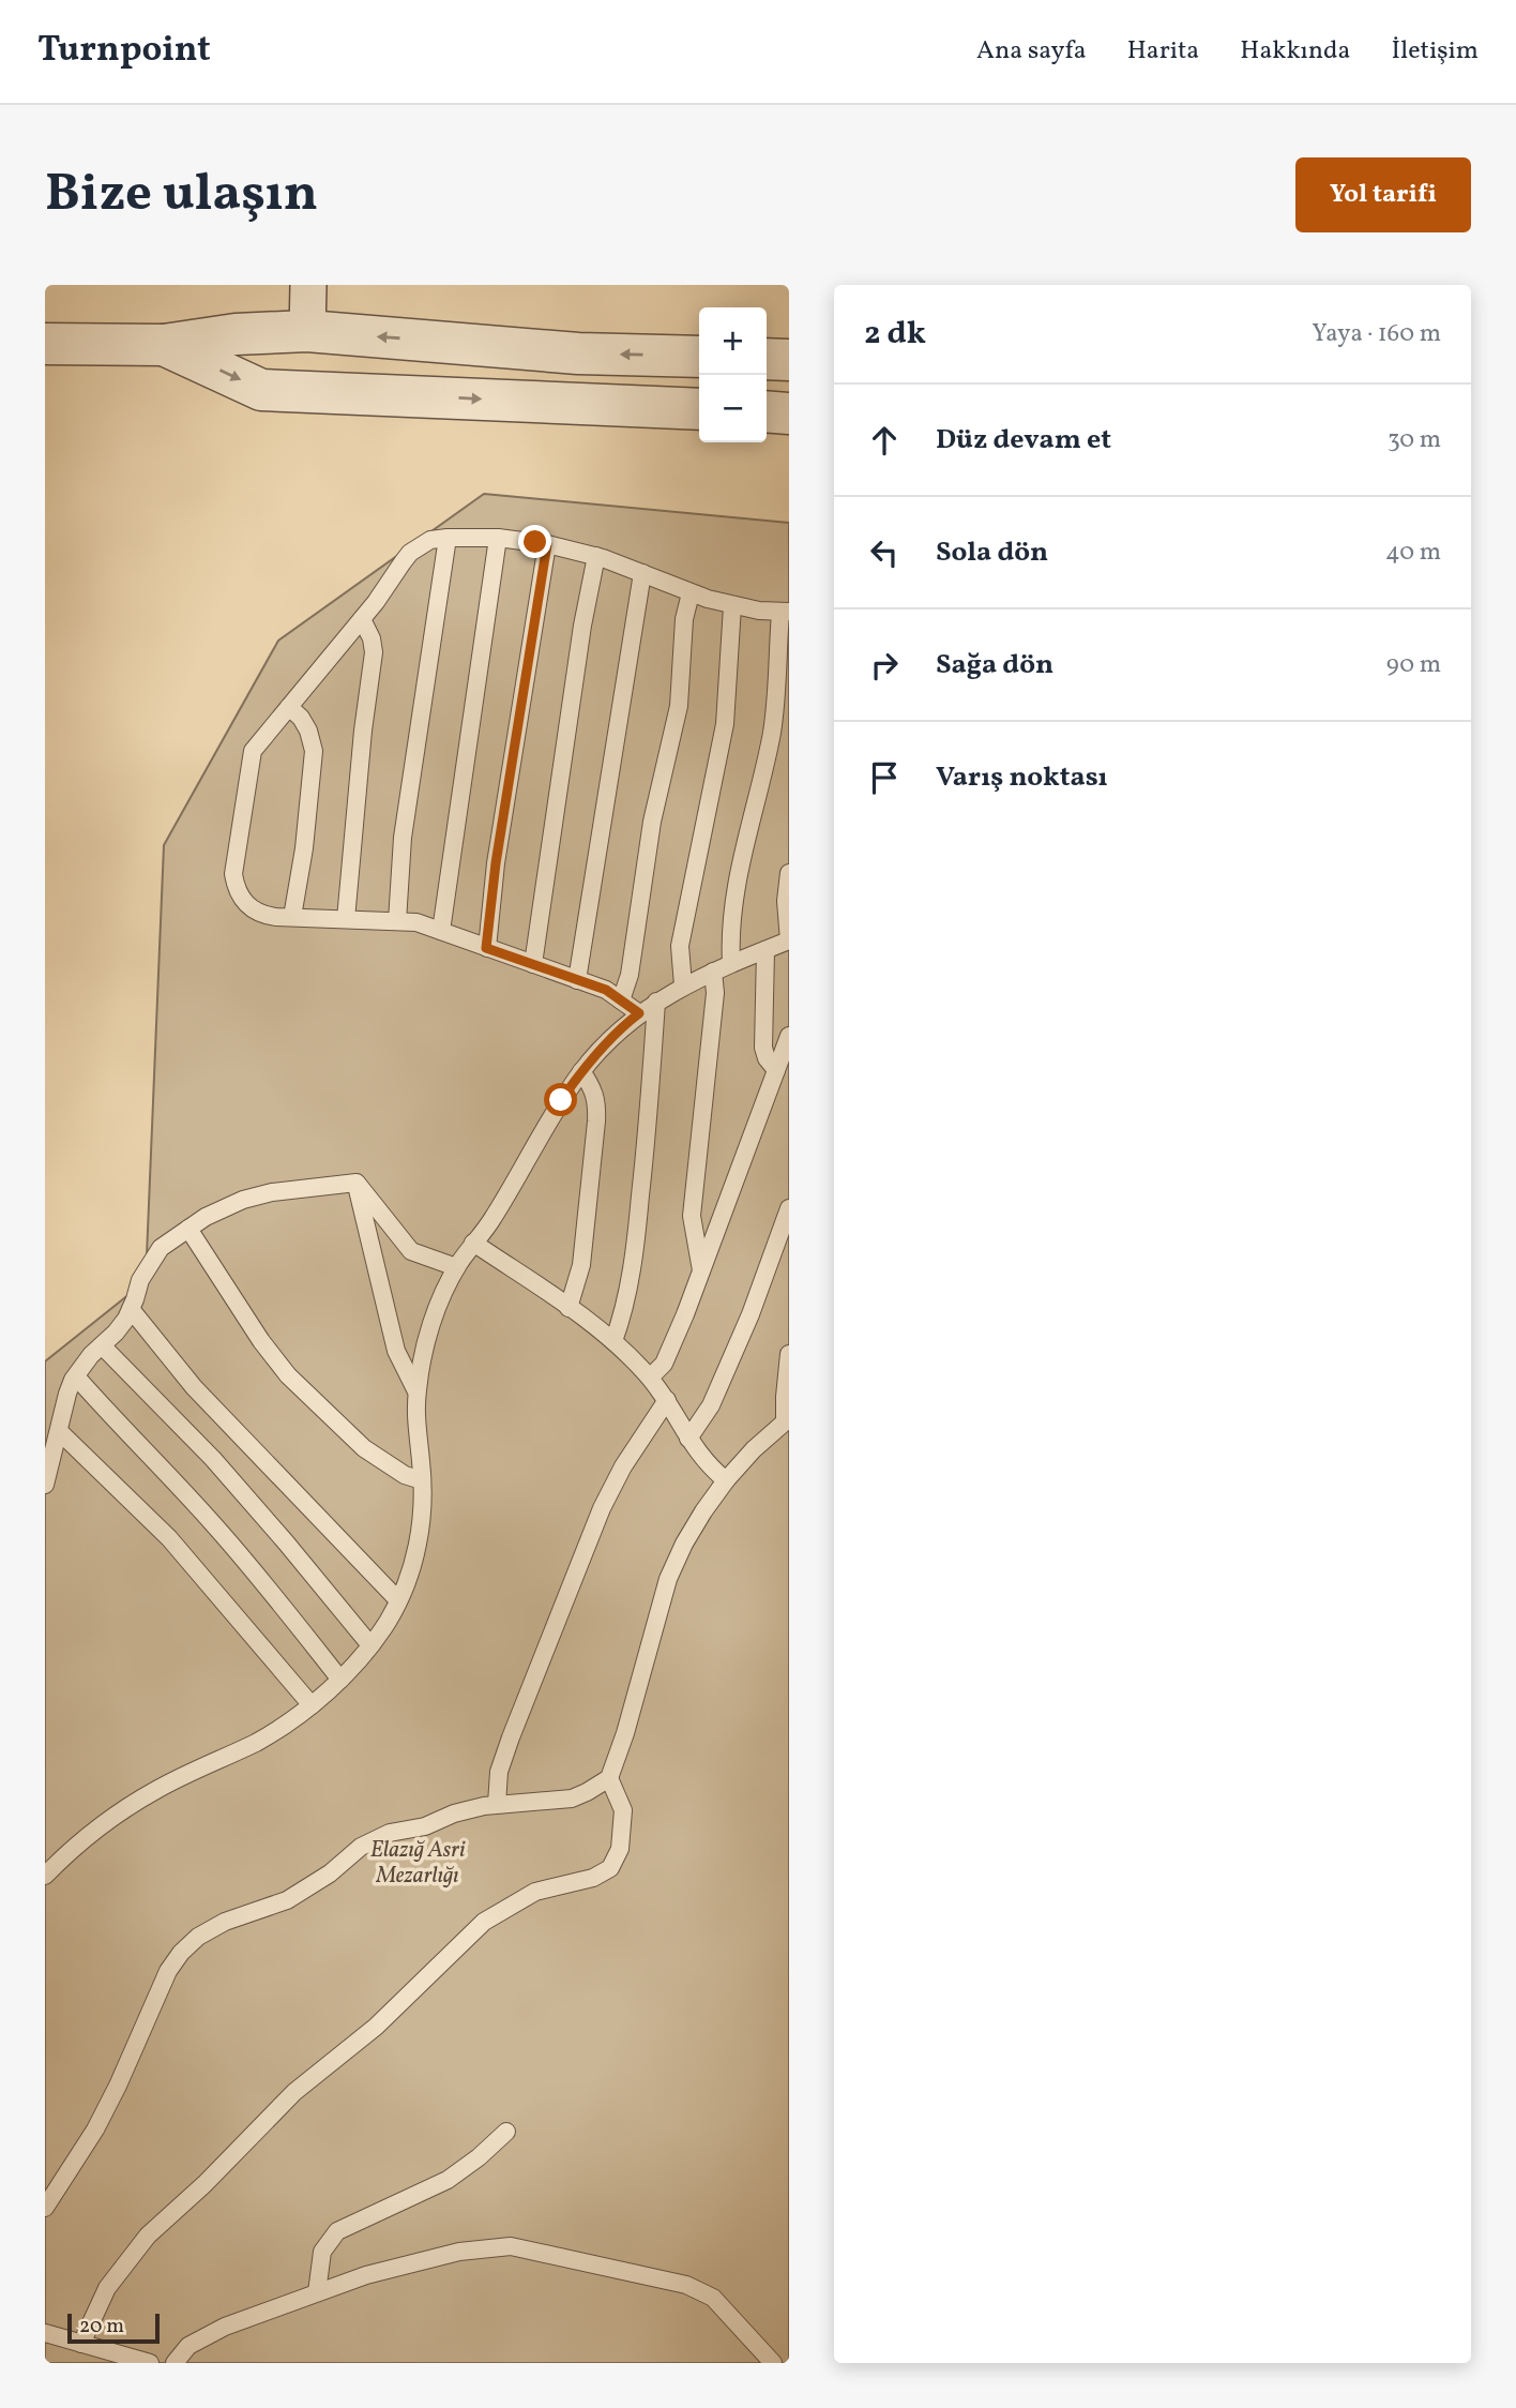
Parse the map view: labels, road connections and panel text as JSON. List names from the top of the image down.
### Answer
{
  "parks": ["Elazığ Asri Mezarlığı"],
  "scale_bar": "20 m",
  "page": {
    "header": "Turnpoint",
    "nav": [
      "Ana sayfa",
      "Harita",
      "Hakkında",
      "İletişim"
    ],
    "buttons": "Yol tarifi",
    "title": "Bize ulaşın",
    "heading": ["2 dk", "Yaya · 160 m"],
    "map_buttons": ["+", "−"],
    "list": [
      ["Düz devam et", "30 m"],
      ["Sola dön", "40 m"],
      ["Sağa dön", "90 m"],
      "Varış noktası"
    ],
    "scale": "20 m"
  }
}
